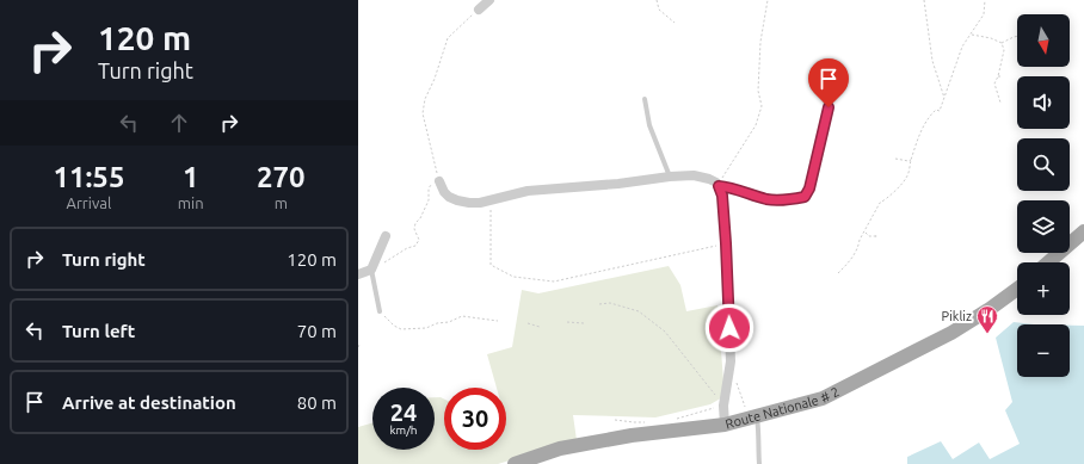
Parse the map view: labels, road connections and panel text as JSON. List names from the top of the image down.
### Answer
{
  "streets": {
    "main road": ["Route Nationale # 2"]
  },
  "places": {
    "restaurant": ["Pikliz"]
  },
  "north": "bottom",
  "page": {
    "turn": ["120 m", "Turn right"],
    "map_buttons": ["+", "−"],
    "eta": [
      "11:55",
      "Arrival",
      "1",
      "min",
      "270",
      "m"
    ],
    "list": [
      {
        "name": "Turn right",
        "value": "120 m"
      },
      {
        "name": "Turn left",
        "value": "70 m"
      },
      {
        "name": "Arrive at destination",
        "value": "80 m"
      }
    ],
    "speed": "24 km/h",
    "limit": "30"
  }
}
